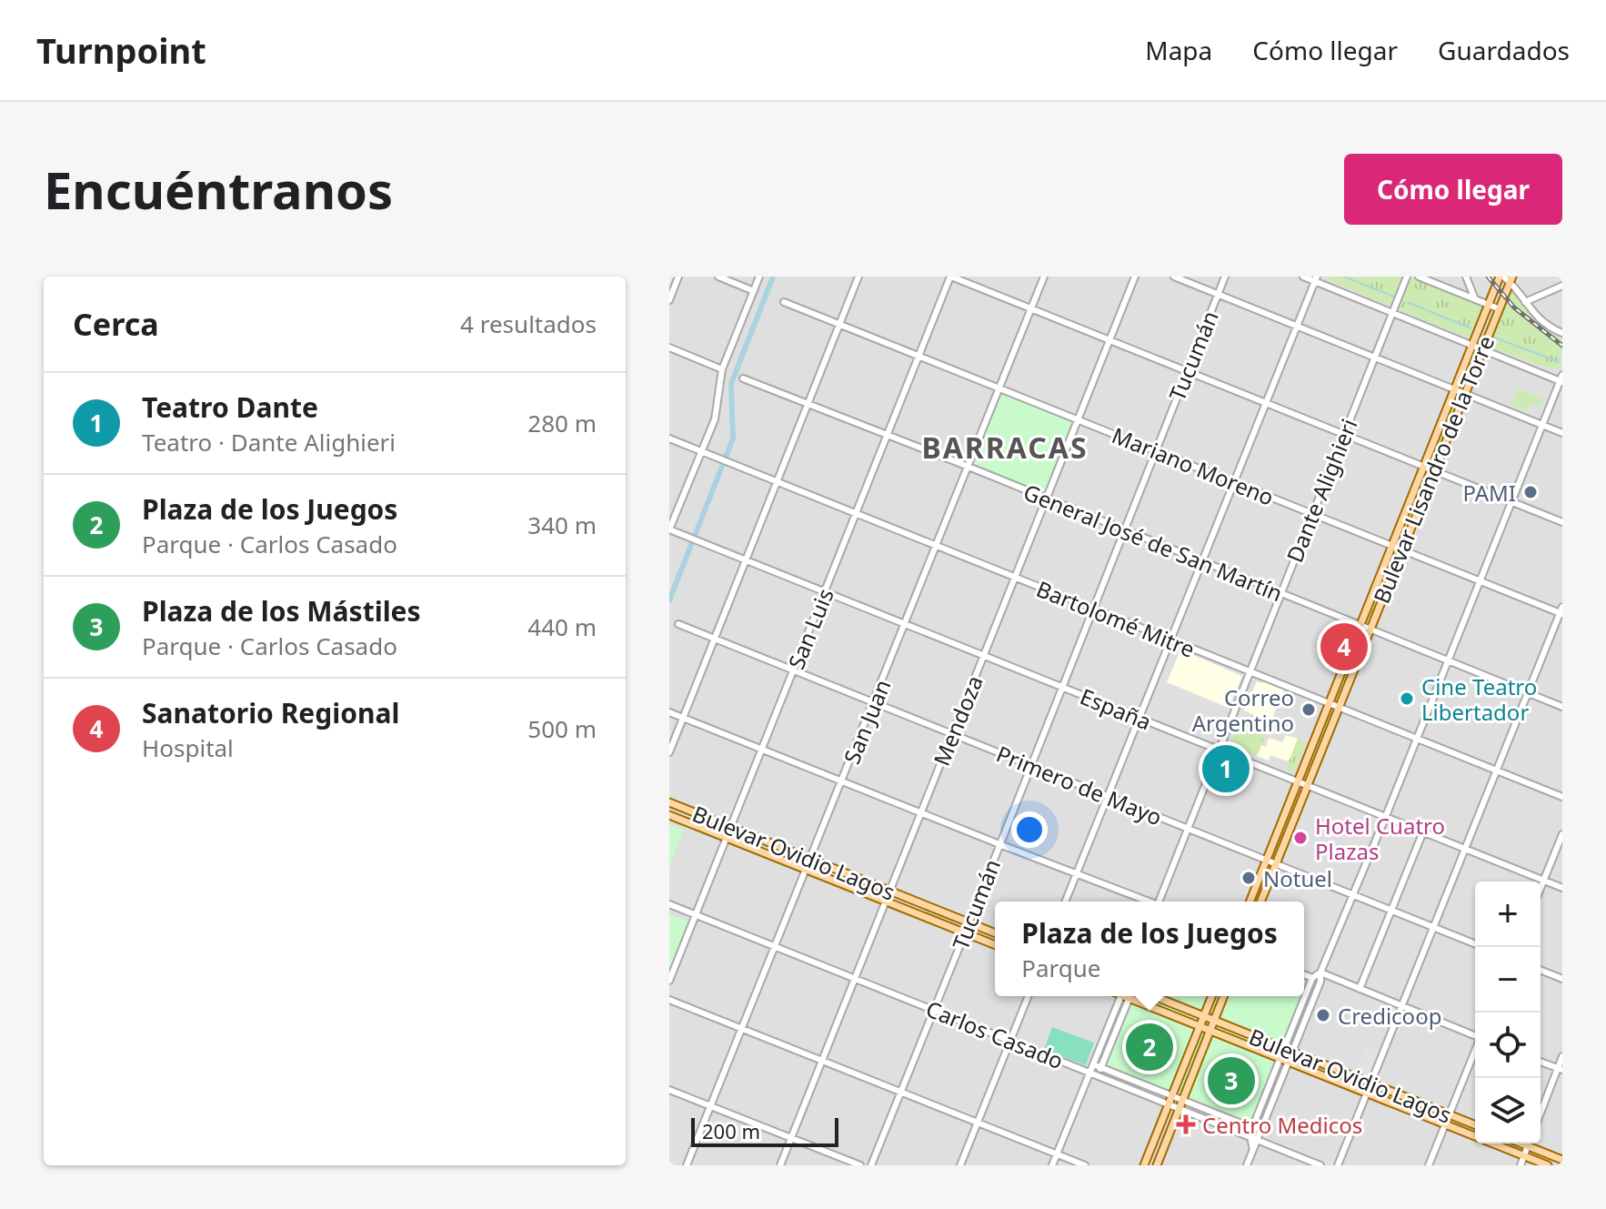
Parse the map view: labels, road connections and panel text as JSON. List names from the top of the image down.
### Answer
{
  "streets": {
    "main road": ["Bulevar Lisandro de la Torre", "Bulevar Ovidio Lagos"],
    "street": [
      "Tucumán",
      "Mariano Moreno",
      "Dante Alighieri",
      "General José de San Martín",
      "Bartolomé Mitre",
      "San Luis",
      "España",
      "Mendoza",
      "San Juan",
      "Primero de Mayo",
      "Carlos Casado"
    ]
  },
  "crossings": [
    ["Tucumán", "Mariano Moreno"],
    ["Tucumán", "General José de San Martín"],
    ["Tucumán", "Bartolomé Mitre"],
    ["Tucumán", "España"],
    ["Tucumán", "Primero de Mayo"],
    ["Tucumán", "Bulevar Ovidio Lagos"],
    ["Tucumán", "Carlos Casado"],
    ["Mariano Moreno", "Bulevar Lisandro de la Torre"],
    ["Mariano Moreno", "Dante Alighieri"],
    ["Mariano Moreno", "San Luis"],
    ["Mariano Moreno", "Mendoza"],
    ["Mariano Moreno", "San Juan"],
    ["Bulevar Lisandro de la Torre", "General José de San Martín"],
    ["Bulevar Lisandro de la Torre", "Bartolomé Mitre"],
    ["Bulevar Lisandro de la Torre", "España"],
    ["Bulevar Lisandro de la Torre", "Primero de Mayo"],
    ["Dante Alighieri", "General José de San Martín"],
    ["Dante Alighieri", "Bartolomé Mitre"],
    ["Dante Alighieri", "España"],
    ["Dante Alighieri", "Primero de Mayo"],
    ["General José de San Martín", "San Luis"],
    ["General José de San Martín", "Mendoza"],
    ["General José de San Martín", "San Juan"],
    ["Bartolomé Mitre", "San Luis"],
    ["Bartolomé Mitre", "Mendoza"],
    ["Bartolomé Mitre", "San Juan"],
    ["San Luis", "España"],
    ["San Luis", "Primero de Mayo"],
    ["San Luis", "Bulevar Ovidio Lagos"],
    ["San Luis", "Carlos Casado"],
    ["España", "Mendoza"],
    ["España", "San Juan"],
    ["Mendoza", "Primero de Mayo"],
    ["Mendoza", "Bulevar Ovidio Lagos"],
    ["Mendoza", "Carlos Casado"],
    ["San Juan", "Primero de Mayo"],
    ["San Juan", "Bulevar Ovidio Lagos"],
    ["San Juan", "Carlos Casado"]
  ],
  "districts": ["BARRACAS"],
  "places": {
    "other": [
      "PAMI",
      "Cine Teatro Libertador",
      "Correo Argentino",
      "Hotel Cuatro Plazas",
      "Notuel",
      "Credicoop"
    ],
    "health": ["Centro Medicos"]
  },
  "scale_bar": "200 m",
  "page": {
    "header": "Turnpoint",
    "nav": ["Mapa", "Cómo llegar", "Guardados"],
    "buttons": "Cómo llegar",
    "title": "Encuéntranos",
    "heading": ["Cerca", "4 resultados"],
    "list": [
      {
        "mark": "1",
        "name": "Teatro Dante",
        "note": "Teatro · Dante Alighieri",
        "value": "280 m"
      },
      {
        "mark": "2",
        "name": "Plaza de los Juegos",
        "note": "Parque · Carlos Casado",
        "value": "340 m"
      },
      {
        "mark": "3",
        "name": "Plaza de los Mástiles",
        "note": "Parque · Carlos Casado",
        "value": "440 m"
      },
      {
        "mark": "4",
        "name": "Sanatorio Regional",
        "note": "Hospital",
        "value": "500 m"
      }
    ],
    "pins": [
      "4",
      "1",
      "2",
      "3"
    ],
    "map_buttons": ["+", "−"],
    "popup": ["Plaza de los Juegos", "Parque"],
    "scale": "200 m"
  }
}
